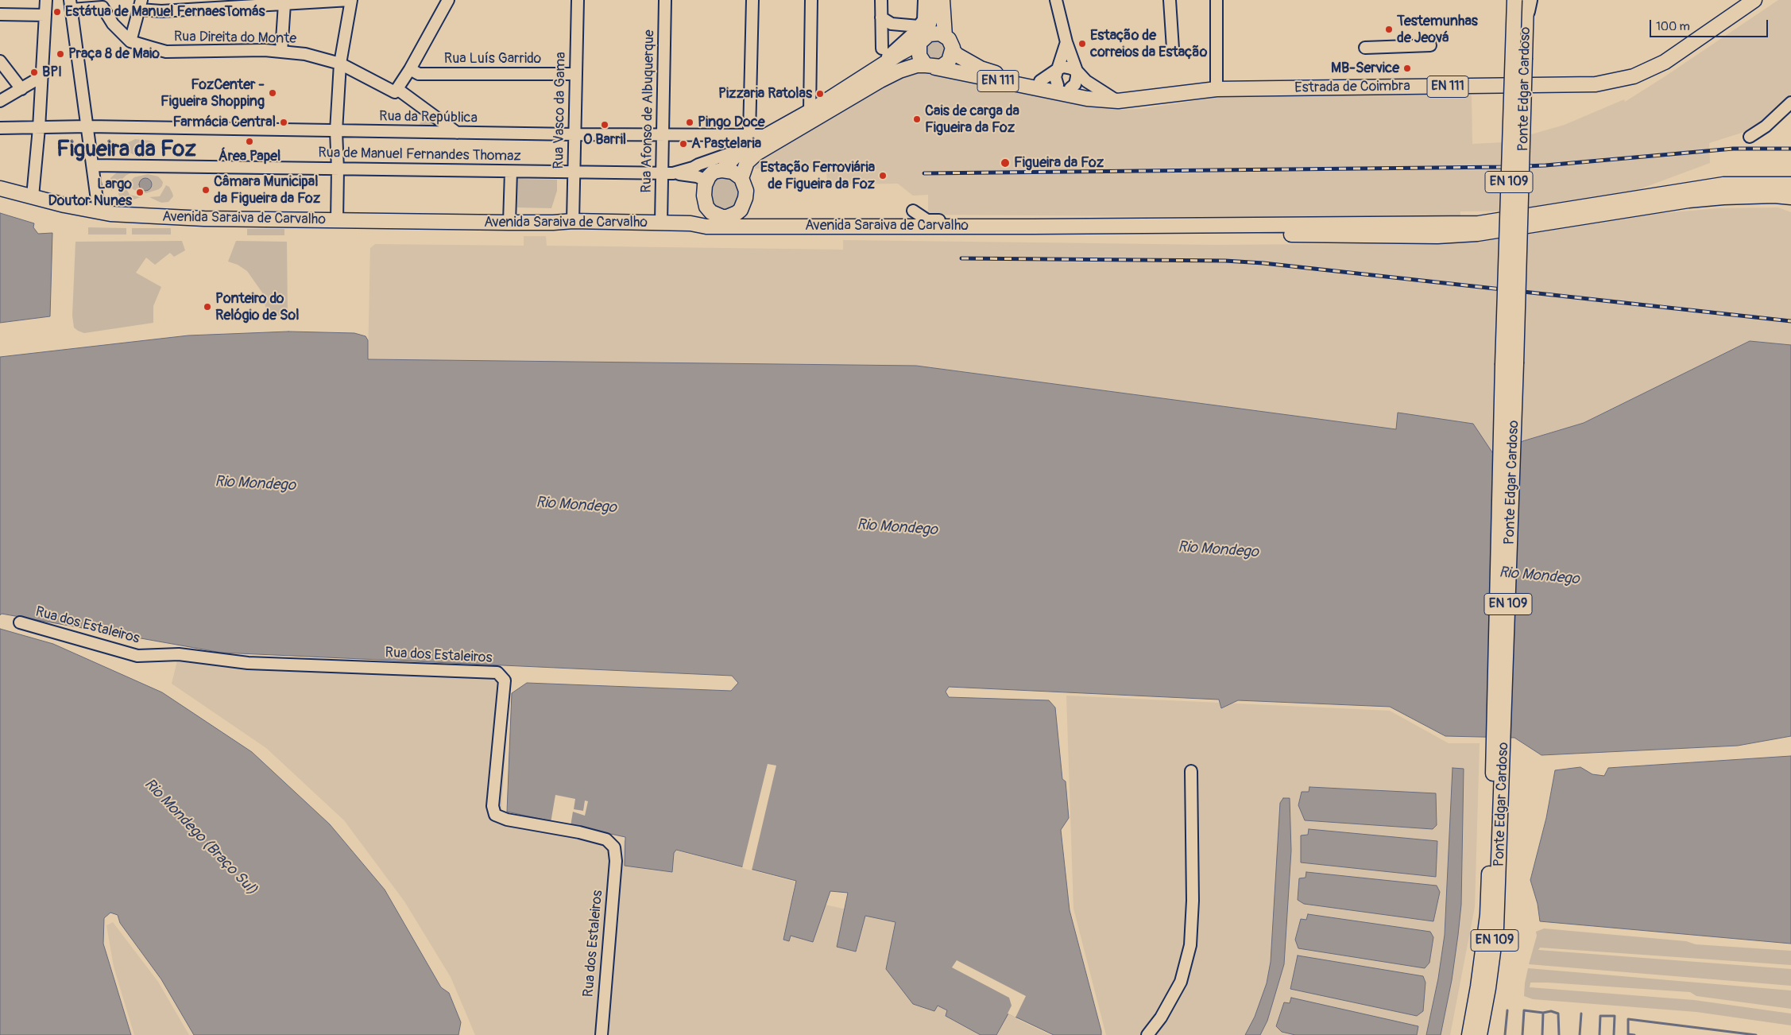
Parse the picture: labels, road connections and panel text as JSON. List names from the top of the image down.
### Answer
{
  "streets": {
    "main road": [
      "EN 111",
      "Estrada de Coimbra",
      "Ponte Edgar Cardoso",
      "EN 109",
      "Avenida Saraiva de Carvalho"
    ],
    "street": [
      "Rua Direita do Monte",
      "Rua Luís Garrido",
      "Rua Vasco da Gama",
      "Rua Afonso de Albuquerque",
      "Rua da República",
      "Rua de Manuel Fernandes Thomaz",
      "Rua dos Estaleiros"
    ]
  },
  "crossings": [
    ["Rua Direita do Monte", "Rua da República"],
    ["Rua Luís Garrido", "Rua Vasco da Gama"],
    ["EN 111", "Estrada de Coimbra"],
    ["Rua Vasco da Gama", "Rua da República"],
    ["Rua Vasco da Gama", "Rua de Manuel Fernandes Thomaz"],
    ["Rua Vasco da Gama", "Avenida Saraiva de Carvalho"],
    ["Rua Afonso de Albuquerque", "Rua da República"],
    ["Rua Afonso de Albuquerque", "Rua de Manuel Fernandes Thomaz"],
    ["Rua Afonso de Albuquerque", "Avenida Saraiva de Carvalho"]
  ],
  "districts": ["Figueira da Foz"],
  "water": ["Rio Mondego", "Rio Mondego (Braço Sul)"],
  "places": [
    "Estátua de Manuel FernaesTomás",
    "Testemunhas de Jeová",
    "Estação de correios da Estação",
    "Praça 8 de Maio",
    "MB-Service",
    "BPI",
    "FozCenter - Figueira Shopping",
    "Pizzaria Ratolas",
    "Cais de carga da Figueira da Foz",
    "Farmácia Central",
    "Pingo Doce",
    "O Barril",
    "Área Papel",
    "A Pastelaria",
    "Figueira da Foz",
    "Estação Ferroviária de Figueira da Foz",
    "Câmara Municipal da Figueira da Foz",
    "Largo Doutor Nunes",
    "Ponteiro do Relógio de Sol"
  ],
  "scale_bar": "100 m"
}
